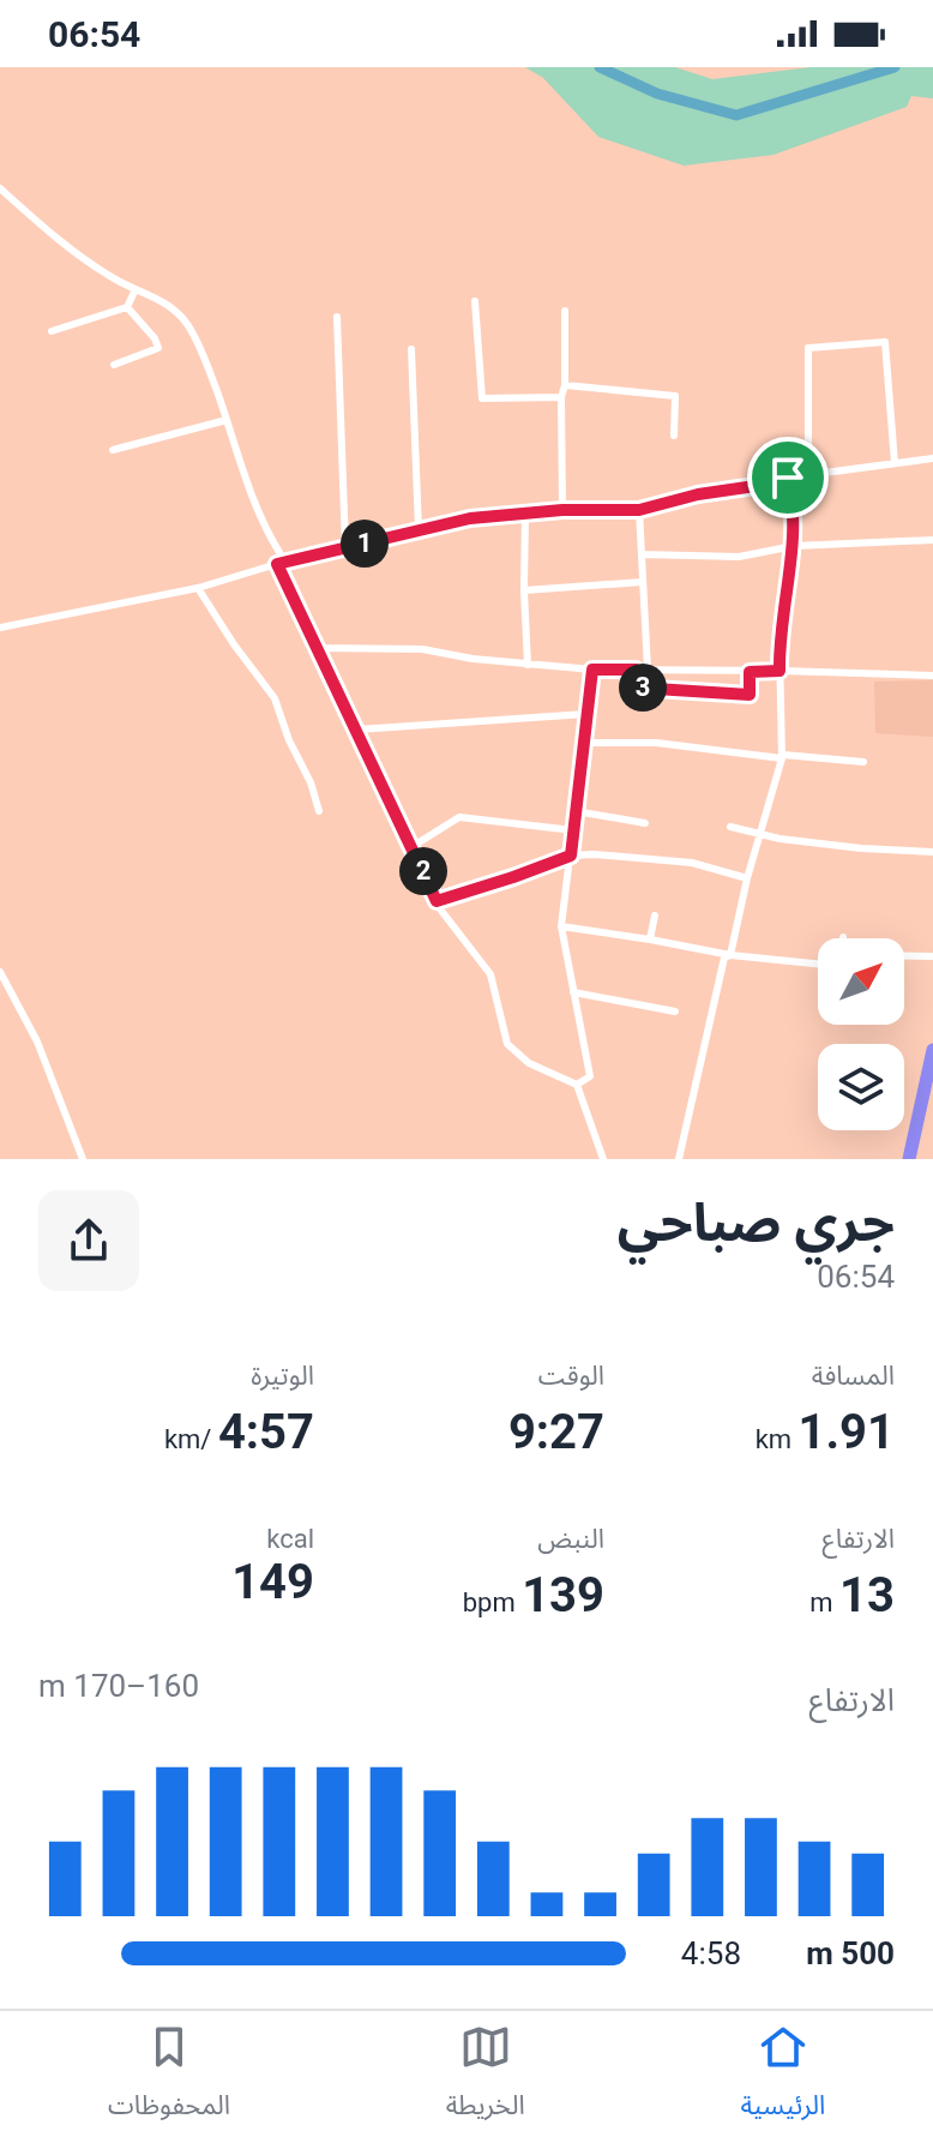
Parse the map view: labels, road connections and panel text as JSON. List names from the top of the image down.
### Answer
{
  "north": "top right",
  "page": {
    "status": "06:54",
    "pins": ["1", "3", "2"],
    "heading": ["جري صباحي", "06:54"],
    "stats": [
      ["المسافة", "1.91 km"],
      ["الوقت", "9:27"],
      ["الوتيرة", "4:57 /km"],
      ["الارتفاع", "13 m"],
      ["النبض", "139 bpm"],
      ["kcal", "149"]
    ],
    "chart": ["الارتفاع", "160–170 m"],
    "list": [
      {
        "name": "500 m",
        "note": "4:58"
      }
    ],
    "tabs": ["الرئيسية", "الخريطة", "المحفوظات"]
  }
}
